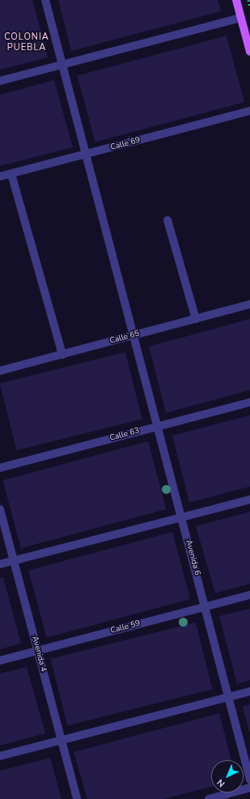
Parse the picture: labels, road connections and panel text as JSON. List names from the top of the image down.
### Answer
{
  "streets": {
    "street": [
      "Calle 69",
      "Calle 65",
      "Calle 63",
      "Avenida 6",
      "Calle 59",
      "Avenida 4"
    ]
  },
  "crossings": [
    ["Calle 69", "Avenida 6"],
    ["Calle 65", "Avenida 6"],
    ["Calle 63", "Avenida 6"],
    ["Avenida 6", "Calle 59"],
    ["Calle 59", "Avenida 4"]
  ],
  "districts": ["COLONIA PUEBLA"],
  "north": "bottom left"
}
